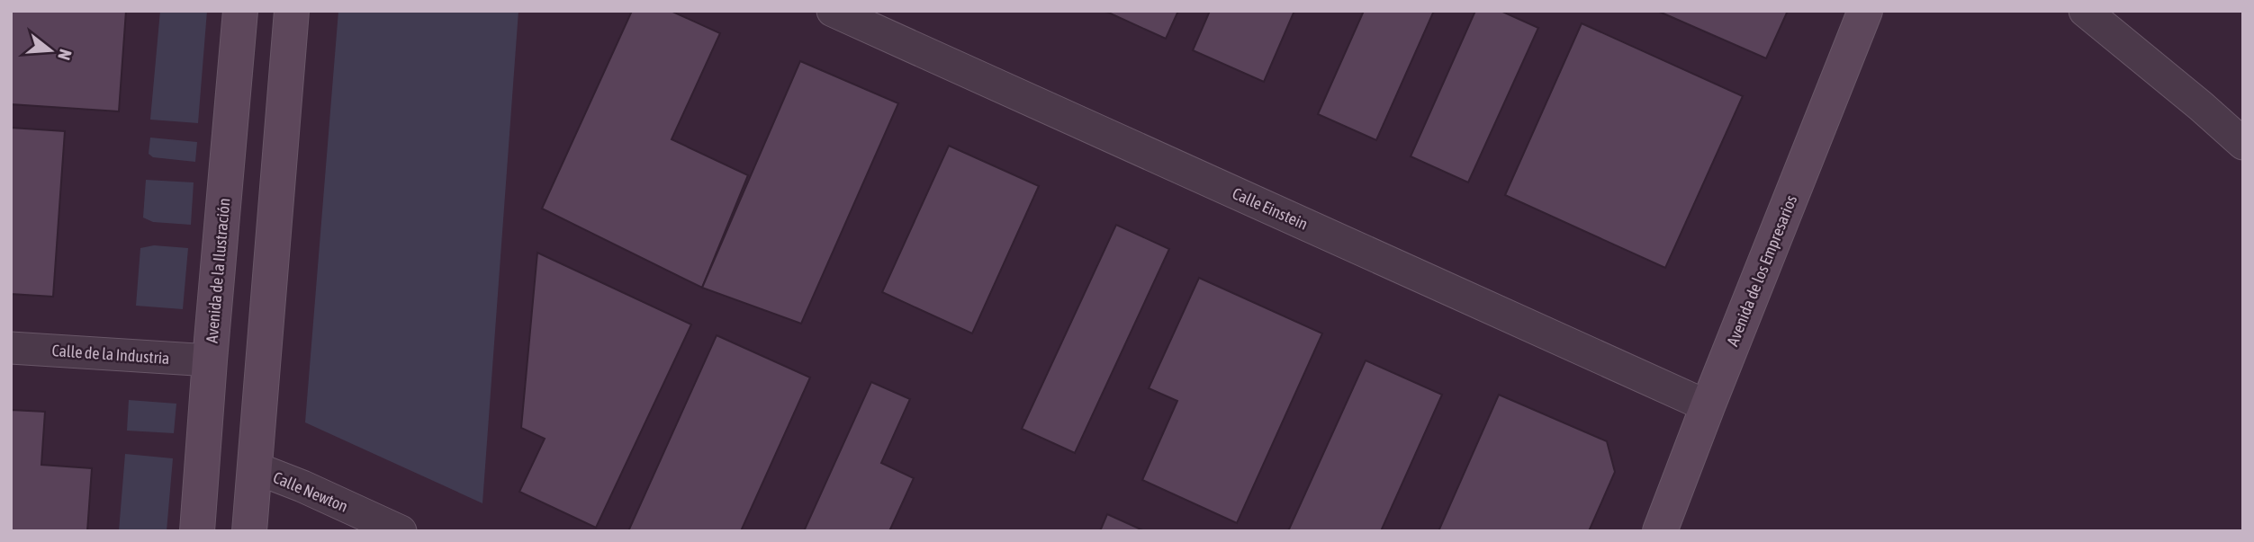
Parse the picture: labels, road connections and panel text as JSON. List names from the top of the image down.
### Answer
{
  "streets": {
    "street": [
      "Calle Einstein",
      "Avenida de la Ilustración",
      "Avenida de los Empresarios",
      "Calle de la Industria",
      "Calle Newton"
    ]
  },
  "crossings": [
    ["Calle Einstein", "Avenida de los Empresarios"],
    ["Avenida de la Ilustración", "Calle de la Industria"]
  ],
  "north": "right"
}
